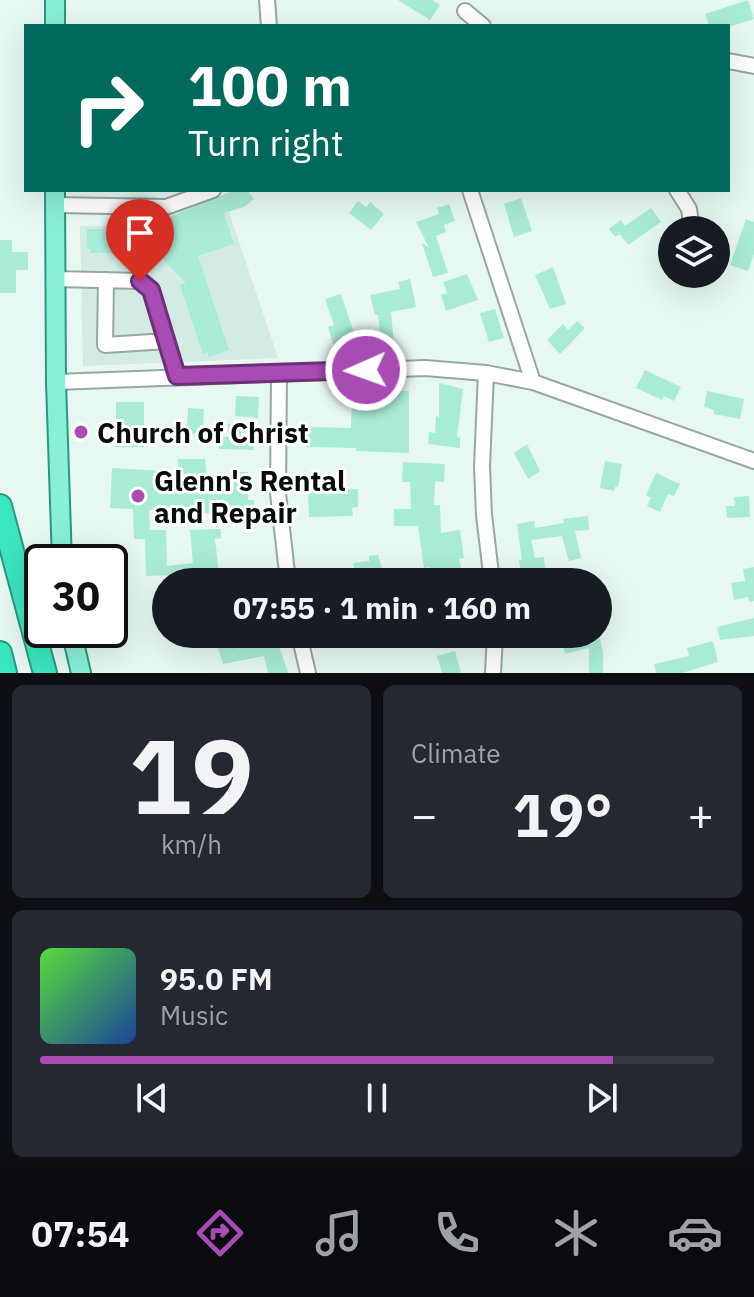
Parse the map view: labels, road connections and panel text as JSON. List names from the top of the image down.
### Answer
{
  "places": ["Church of Christ", "Glenn's Rental and Repair"],
  "page": {
    "turn": ["100 m", "Turn right"],
    "limit": "30",
    "trip": "07:55 · 1 min · 160 m",
    "tile": [
      ["19", "km/h"],
      "Climate"
    ],
    "heat": ["−", "19°", "+"],
    "song": ["95.0 FM", "Music"],
    "tabs": "07:54"
  }
}
